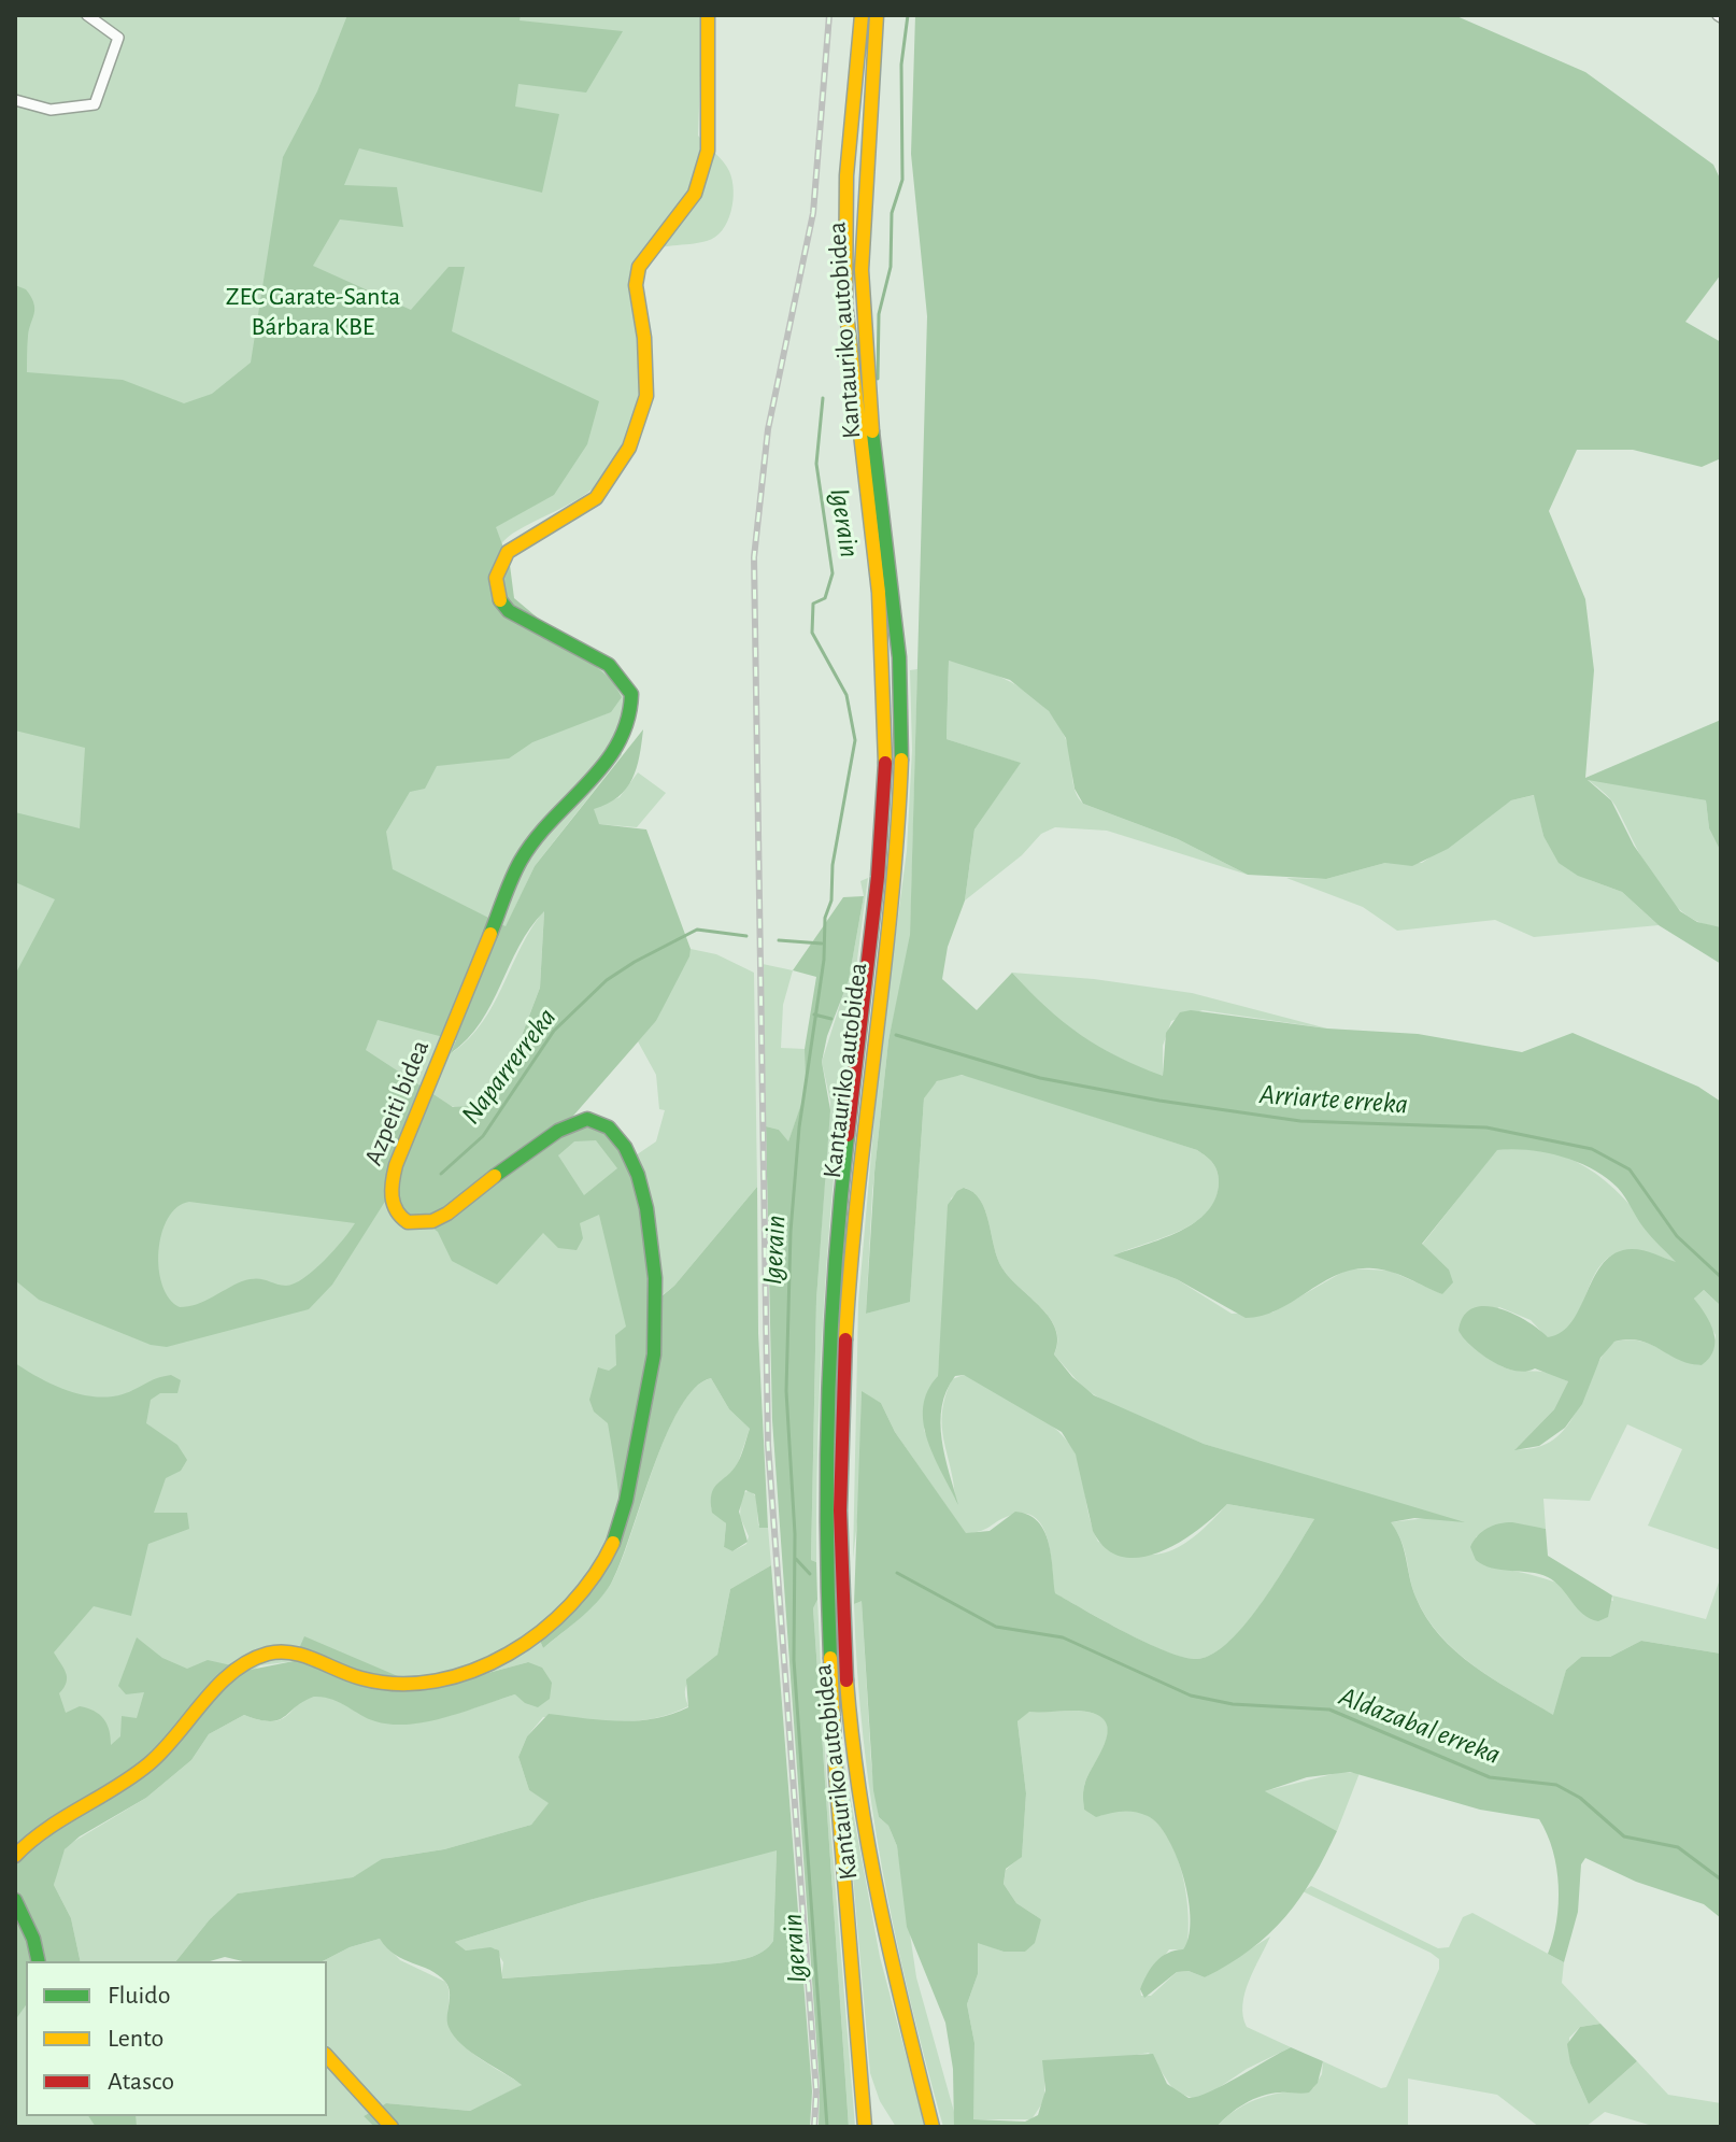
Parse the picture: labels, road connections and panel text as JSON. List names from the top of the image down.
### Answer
{
  "streets": {
    "main road": ["Kantauriko autobidea", "Azpeiti bidea"]
  },
  "water": [
    "Igerain",
    "Naparrerreka",
    "Arriarte erreka",
    "Aldazabal erreka"
  ],
  "parks": ["ZEC Garate-Santa Bárbara KBE"],
  "legend": ["Fluido", "Lento", "Atasco"]
}
